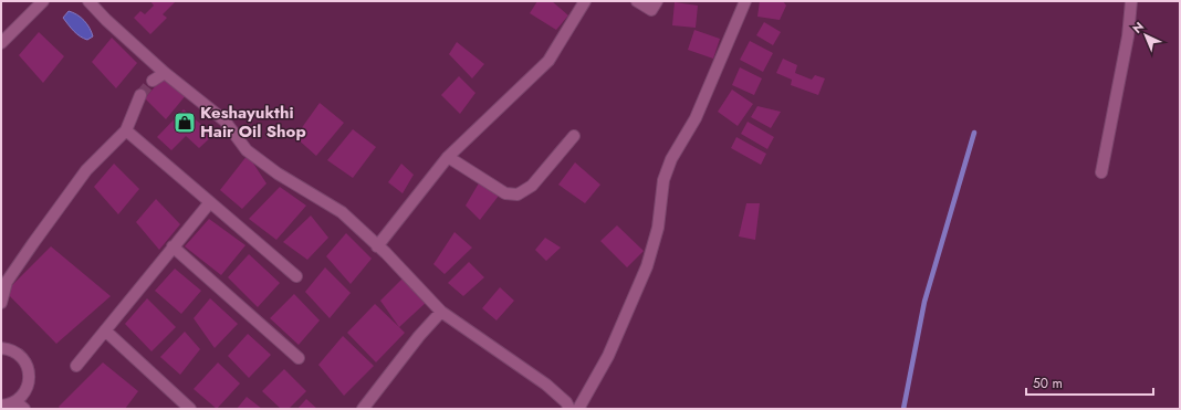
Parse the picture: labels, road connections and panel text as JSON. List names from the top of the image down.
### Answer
{
  "places": {
    "shop": ["Keshayukthi Hair Oil Shop"]
  },
  "scale_bar": "50 m",
  "north": "top left"
}
